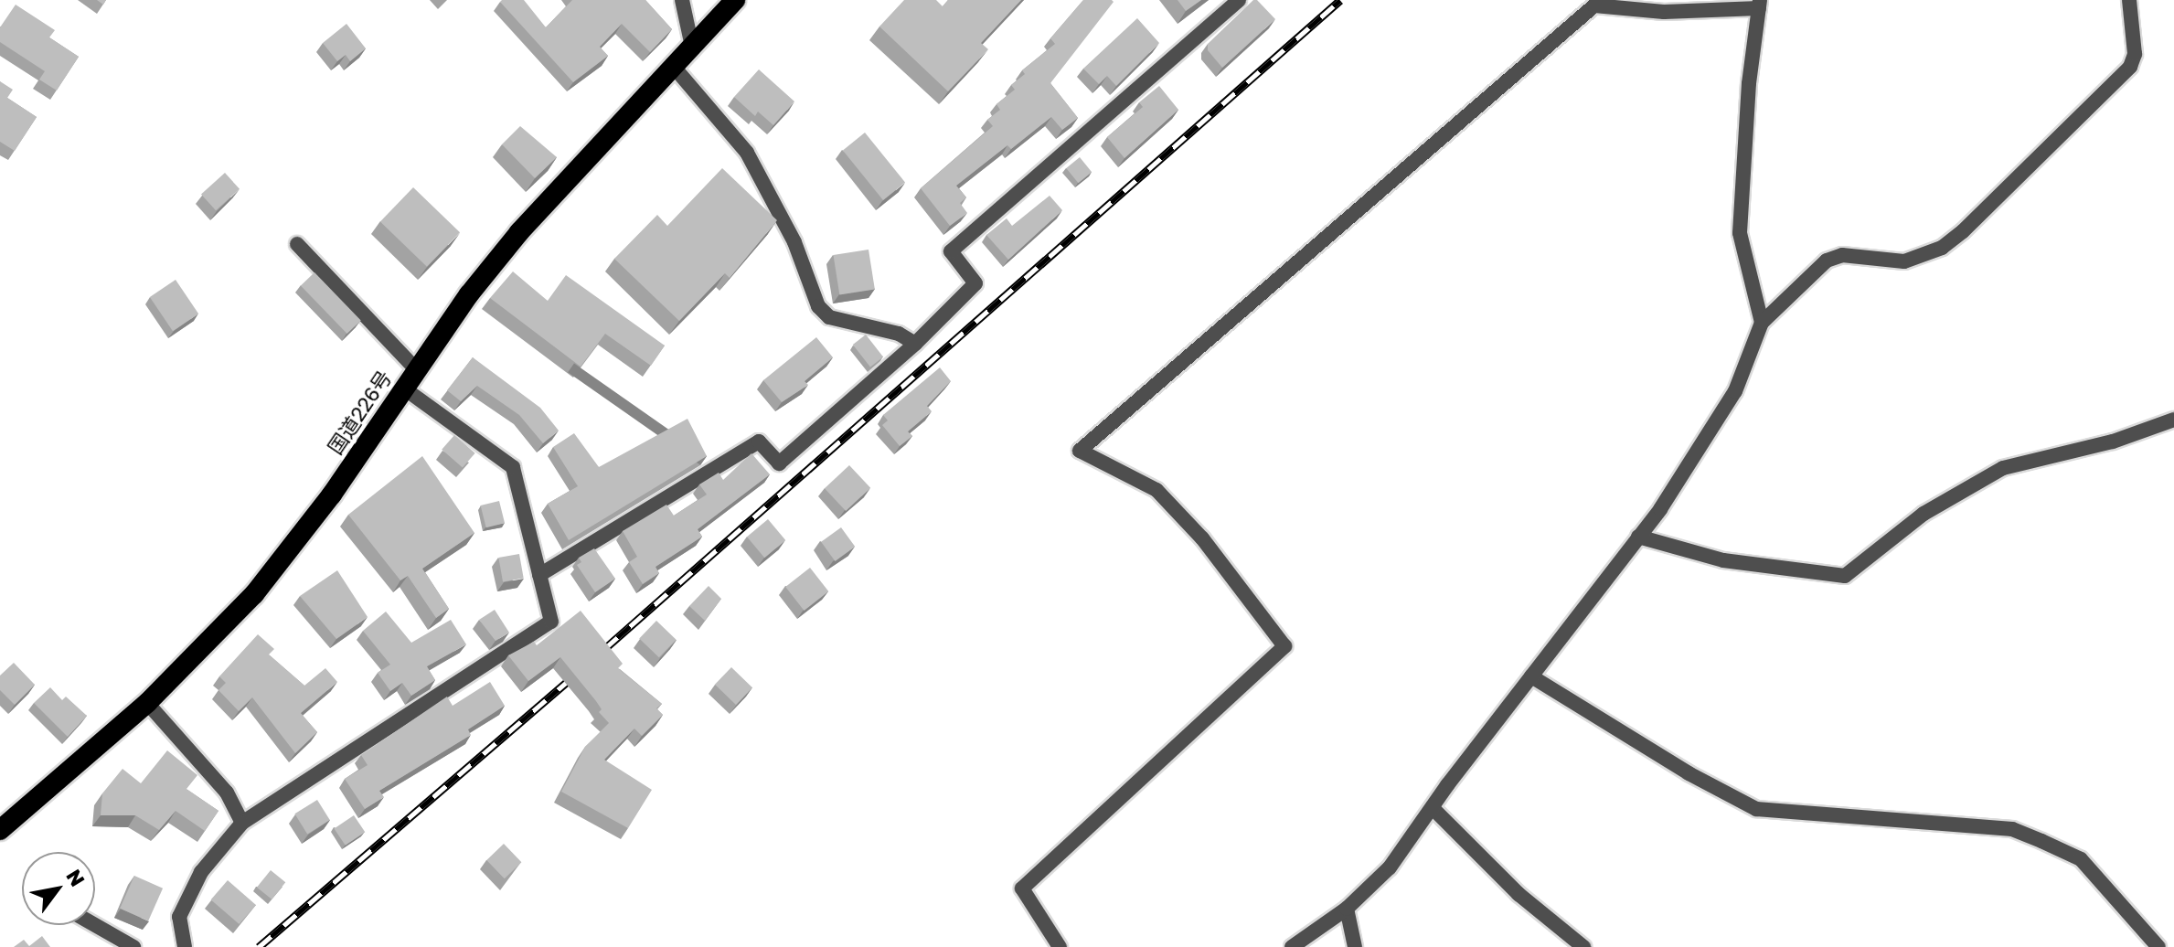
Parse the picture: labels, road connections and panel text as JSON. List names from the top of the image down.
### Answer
{
  "streets": {
    "highway": ["国道226号"]
  },
  "north": "top right"
}
